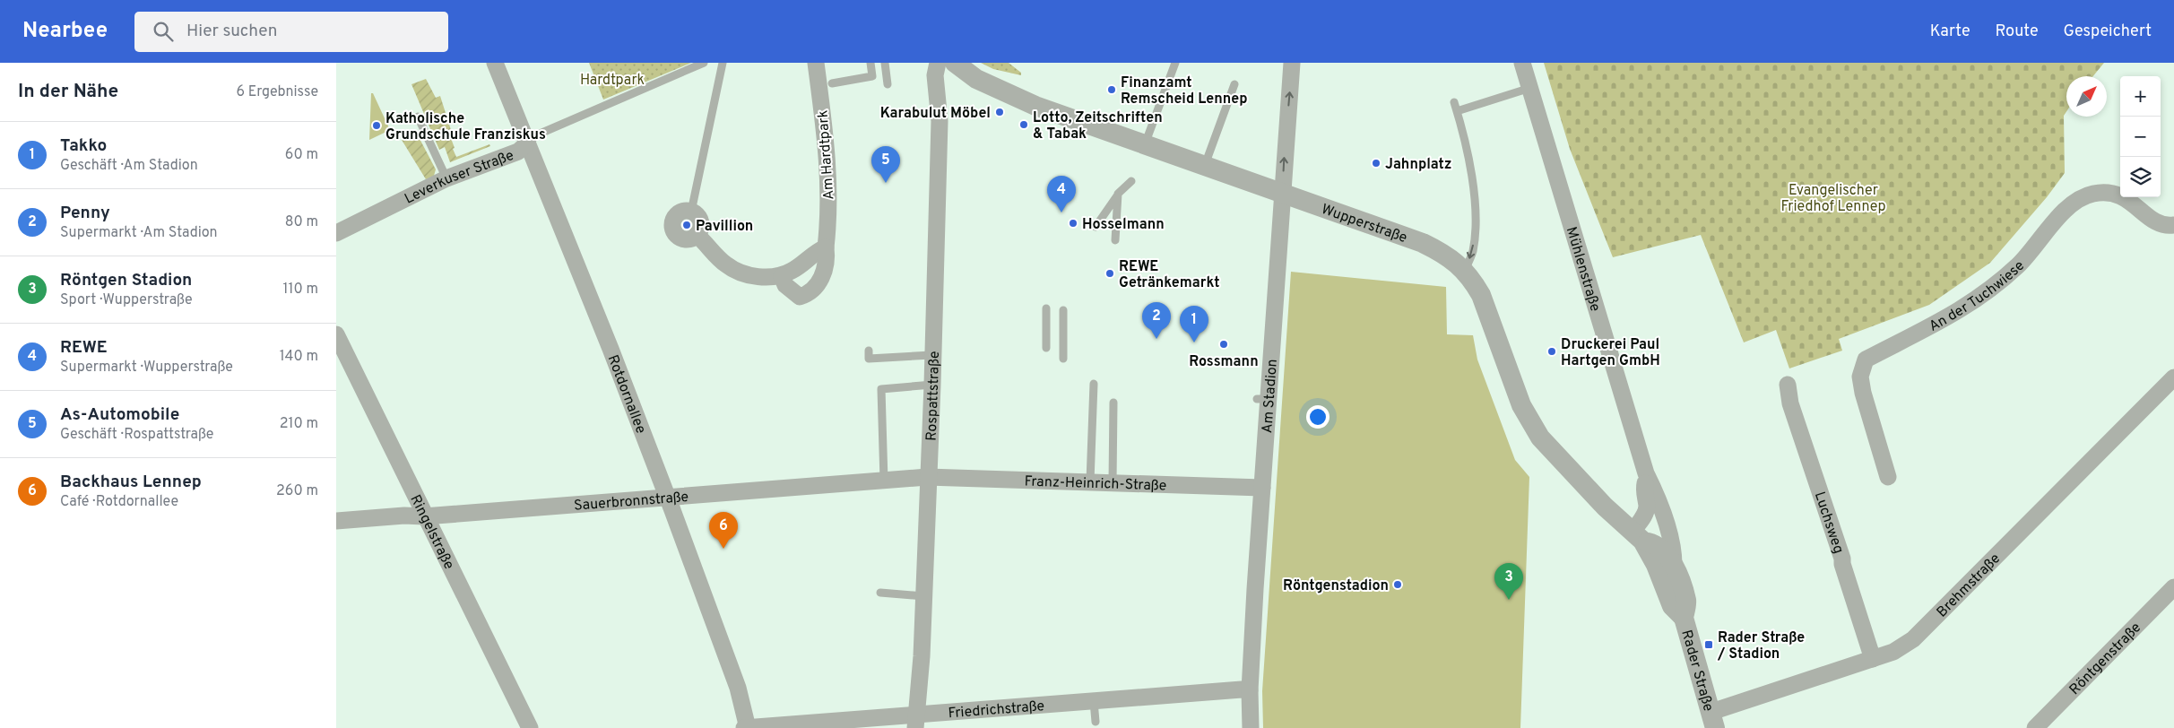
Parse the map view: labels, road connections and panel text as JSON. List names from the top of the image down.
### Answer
{
  "streets": {
    "street": [
      "Am Hardtpark",
      "Leverkuser Straße",
      "Wupperstraße",
      "Mühlenstraße",
      "An der Tuchwiese",
      "Rotdornallee",
      "Rospattstraße",
      "Am Stadion",
      "Franz-Heinrich-Straße",
      "Sauerbronnstraße",
      "Luchsweg",
      "Ringelstraße",
      "Brehmstraße",
      "Röntgenstraße",
      "Rader Straße",
      "Friedrichstraße"
    ]
  },
  "crossings": [
    ["Leverkuser Straße", "Rotdornallee"],
    ["Wupperstraße", "Mühlenstraße"],
    ["Wupperstraße", "Am Stadion"],
    ["Wupperstraße", "Rader Straße"],
    ["Mühlenstraße", "Rader Straße"],
    ["Rotdornallee", "Sauerbronnstraße"],
    ["Rotdornallee", "Friedrichstraße"],
    ["Rospattstraße", "Franz-Heinrich-Straße"],
    ["Rospattstraße", "Sauerbronnstraße"],
    ["Rospattstraße", "Friedrichstraße"],
    ["Am Stadion", "Franz-Heinrich-Straße"],
    ["Am Stadion", "Friedrichstraße"],
    ["Franz-Heinrich-Straße", "Sauerbronnstraße"],
    ["Sauerbronnstraße", "Ringelstraße"],
    ["Luchsweg", "Brehmstraße"],
    ["Brehmstraße", "Rader Straße"]
  ],
  "parks": ["Hardtpark", "Evangelischer Friedhof Lennep"],
  "places": {
    "other": [
      "Finanzamt Remscheid Lennep",
      "Karabulut Möbel",
      "Lotto, Zeitschriften & Tabak",
      "Katholische Grundschule Franziskus",
      "Jahnplatz",
      "Hosselmann",
      "Pavillion",
      "REWE Getränkemarkt",
      "Rossmann",
      "Druckerei Paul Hartgen GmbH",
      "Röntgenstadion"
    ],
    "transit": ["Rader Straße / Stadion"]
  },
  "north": "top right",
  "page": {
    "header": "Nearbee",
    "search": "Hier suchen",
    "nav": ["Karte", "Route", "Gespeichert"],
    "heading": ["In der Nähe", "6 Ergebnisse"],
    "map_buttons": ["+", "−"],
    "list": [
      {
        "mark": "1",
        "name": "Takko",
        "note": "Geschäft · Am Stadion",
        "value": "60 m"
      },
      {
        "mark": "2",
        "name": "Penny",
        "note": "Supermarkt · Am Stadion",
        "value": "80 m"
      },
      {
        "mark": "3",
        "name": "Röntgen Stadion",
        "note": "Sport · Wupperstraße",
        "value": "110 m"
      },
      {
        "mark": "4",
        "name": "REWE",
        "note": "Supermarkt · Wupperstraße",
        "value": "140 m"
      },
      {
        "mark": "5",
        "name": "As-Automobile",
        "note": "Geschäft · Rospattstraße",
        "value": "210 m"
      },
      {
        "mark": "6",
        "name": "Backhaus Lennep",
        "note": "Café · Rotdornallee",
        "value": "260 m"
      }
    ],
    "pins": [
      "5",
      "4",
      "2",
      "1",
      "6",
      "3"
    ]
  }
}
